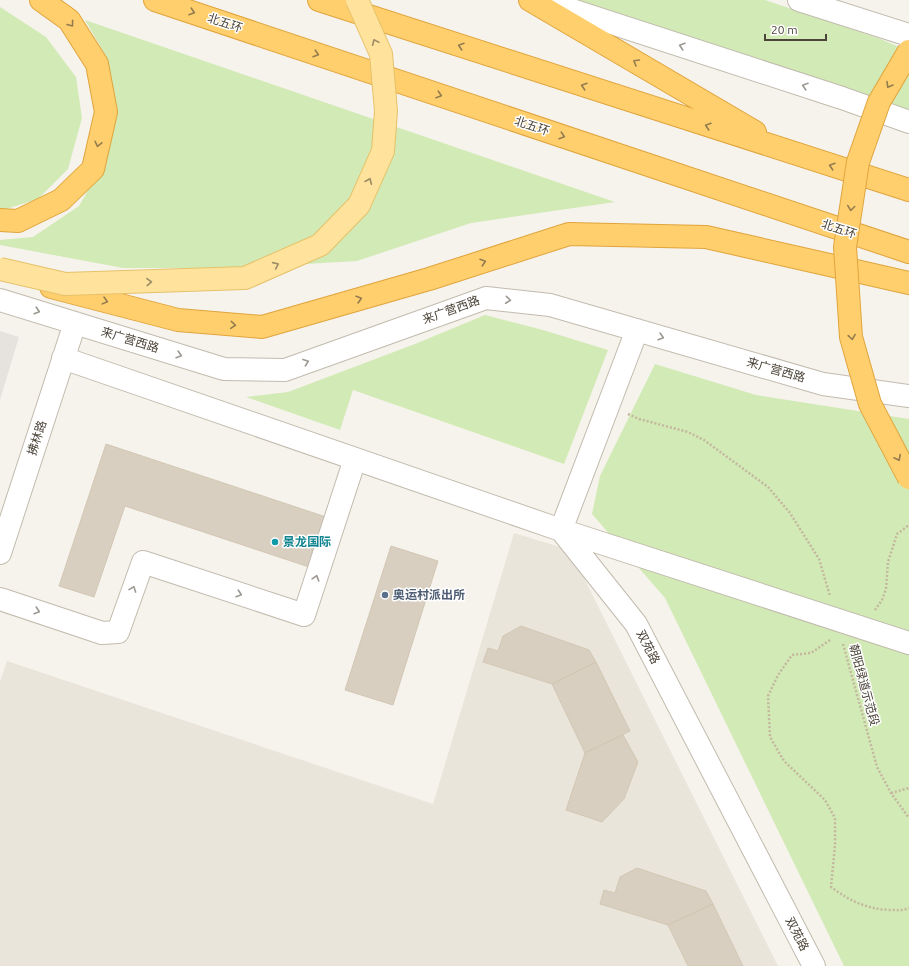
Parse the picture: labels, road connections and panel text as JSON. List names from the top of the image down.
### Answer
{
  "streets": {
    "highway": ["北五环"],
    "street": ["来广营西路", "拂林路", "双苑路"],
    "path": ["朝阳绿道示范段"]
  },
  "crossings": [
    ["来广营西路", "拂林路"]
  ],
  "places": ["景龙国际", "奥运村派出所"],
  "scale_bar": "20 m"
}
